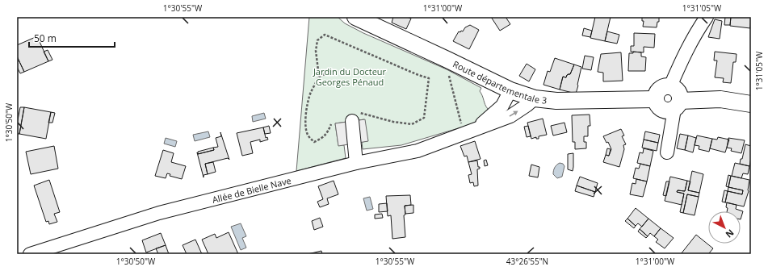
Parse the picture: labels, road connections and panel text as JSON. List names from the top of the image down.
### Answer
{
  "streets": {
    "main road": ["Route départementale 3"],
    "street": ["Allée de Bielle Nave"]
  },
  "crossings": [
    ["Route départementale 3", "Allée de Bielle Nave"]
  ],
  "parks": ["Jardin du Docteur Georges Pénaud"],
  "scale_bar": "50 m",
  "north": "bottom right",
  "coordinates": [
    "1°30'55\"W",
    "1°31'00\"W",
    "1°31'05\"W",
    "1°30'50\"W",
    "43°26'55\"N"
  ]
}
